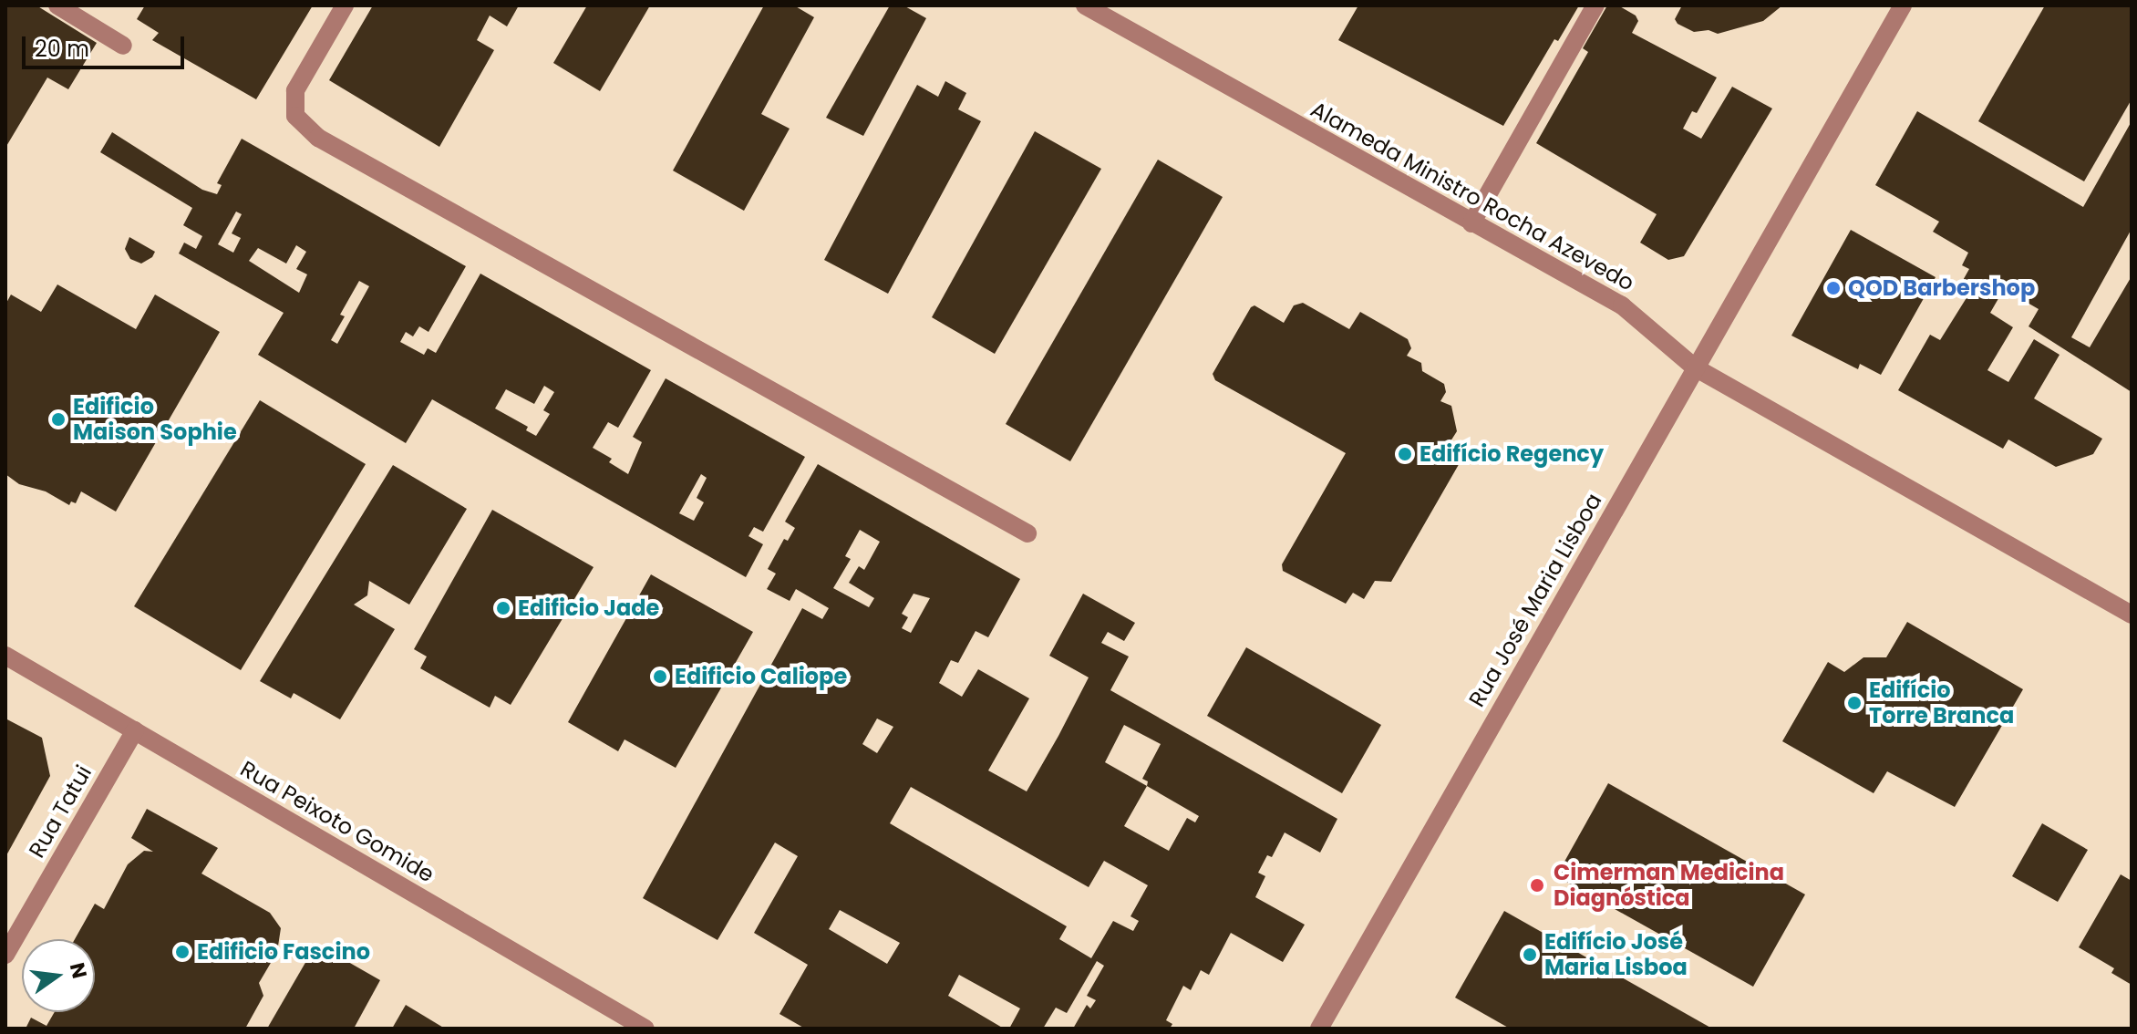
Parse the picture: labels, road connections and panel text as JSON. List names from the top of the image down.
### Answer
{
  "streets": {
    "street": [
      "Alameda Ministro Rocha Azevedo",
      "Rua José Maria Lisboa",
      "Rua Tatui",
      "Rua Peixoto Gomide"
    ]
  },
  "crossings": [
    ["Alameda Ministro Rocha Azevedo", "Rua José Maria Lisboa"],
    ["Rua Tatui", "Rua Peixoto Gomide"]
  ],
  "places": [
    "QOD Barbershop",
    "Edificio Maison Sophie",
    "Edifício Regency",
    "Edificio Jade",
    "Edificio Caliope",
    "Edifício Torre Branca",
    "Cimerman Medicina Diagnóstica",
    "Edificio Fascino",
    "Edifício José Maria Lisboa"
  ],
  "scale_bar": "20 m",
  "north": "right"
}
